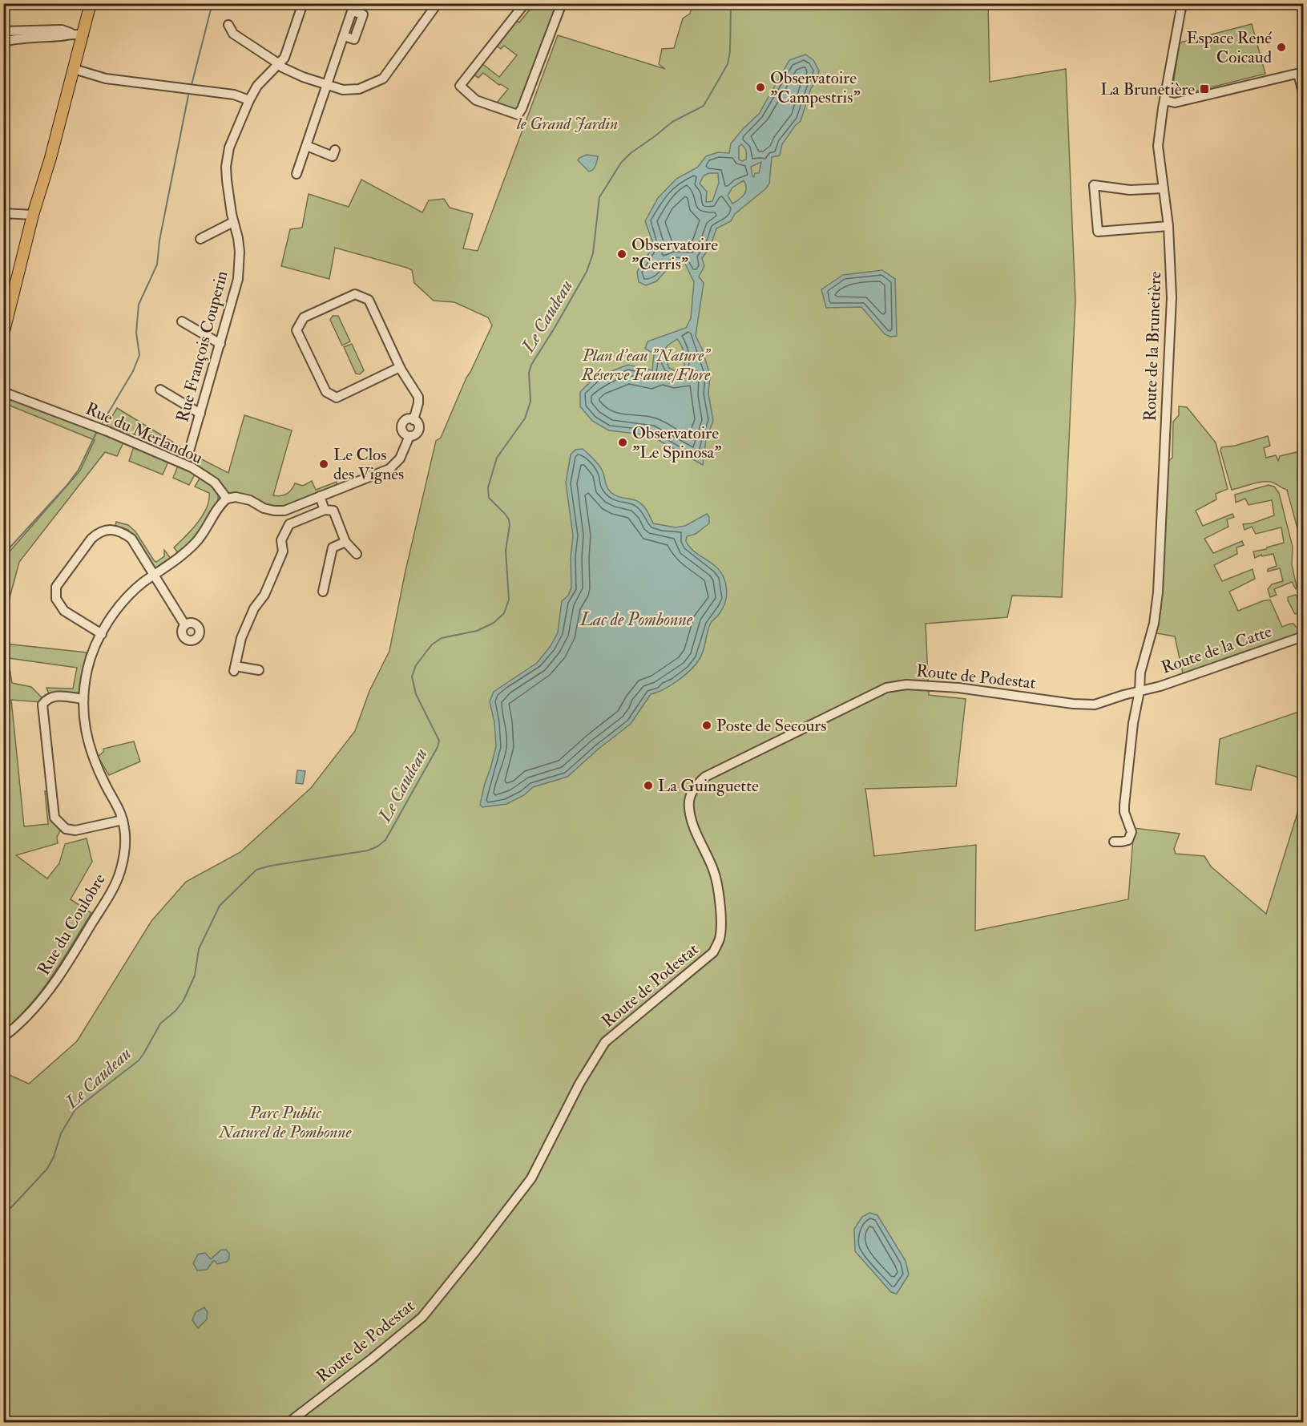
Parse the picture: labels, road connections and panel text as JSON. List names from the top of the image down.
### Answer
{
  "streets": {
    "street": [
      "Rue François Couperin",
      "Route de la Brunetière",
      "Rue du Merlandou",
      "Route de la Catte",
      "Route de Podestat",
      "Rue du Coulobre"
    ]
  },
  "crossings": [
    ["Route de la Brunetière", "Route de la Catte"],
    ["Route de la Brunetière", "Route de Podestat"],
    ["Rue du Merlandou", "Rue du Coulobre"],
    ["Route de la Catte", "Route de Podestat"]
  ],
  "water": ["Le Caudeau", "Lac de Pombonne"],
  "parks": ["le Grand Jardin", "Plan d'eau \"Nature\" Réserve Faune/Flore", "Parc Public Naturel de Pombonne"],
  "places": {
    "other": [
      "Espace René Coicaud",
      "Observatoire \"Campestris\"",
      "Observatoire \"Cerris\"",
      "Observatoire \"Le Spinosa\"",
      "Le Clos des Vignes",
      "Poste de Secours",
      "La Guinguette"
    ],
    "transit": ["La Brunetière"]
  }
}
